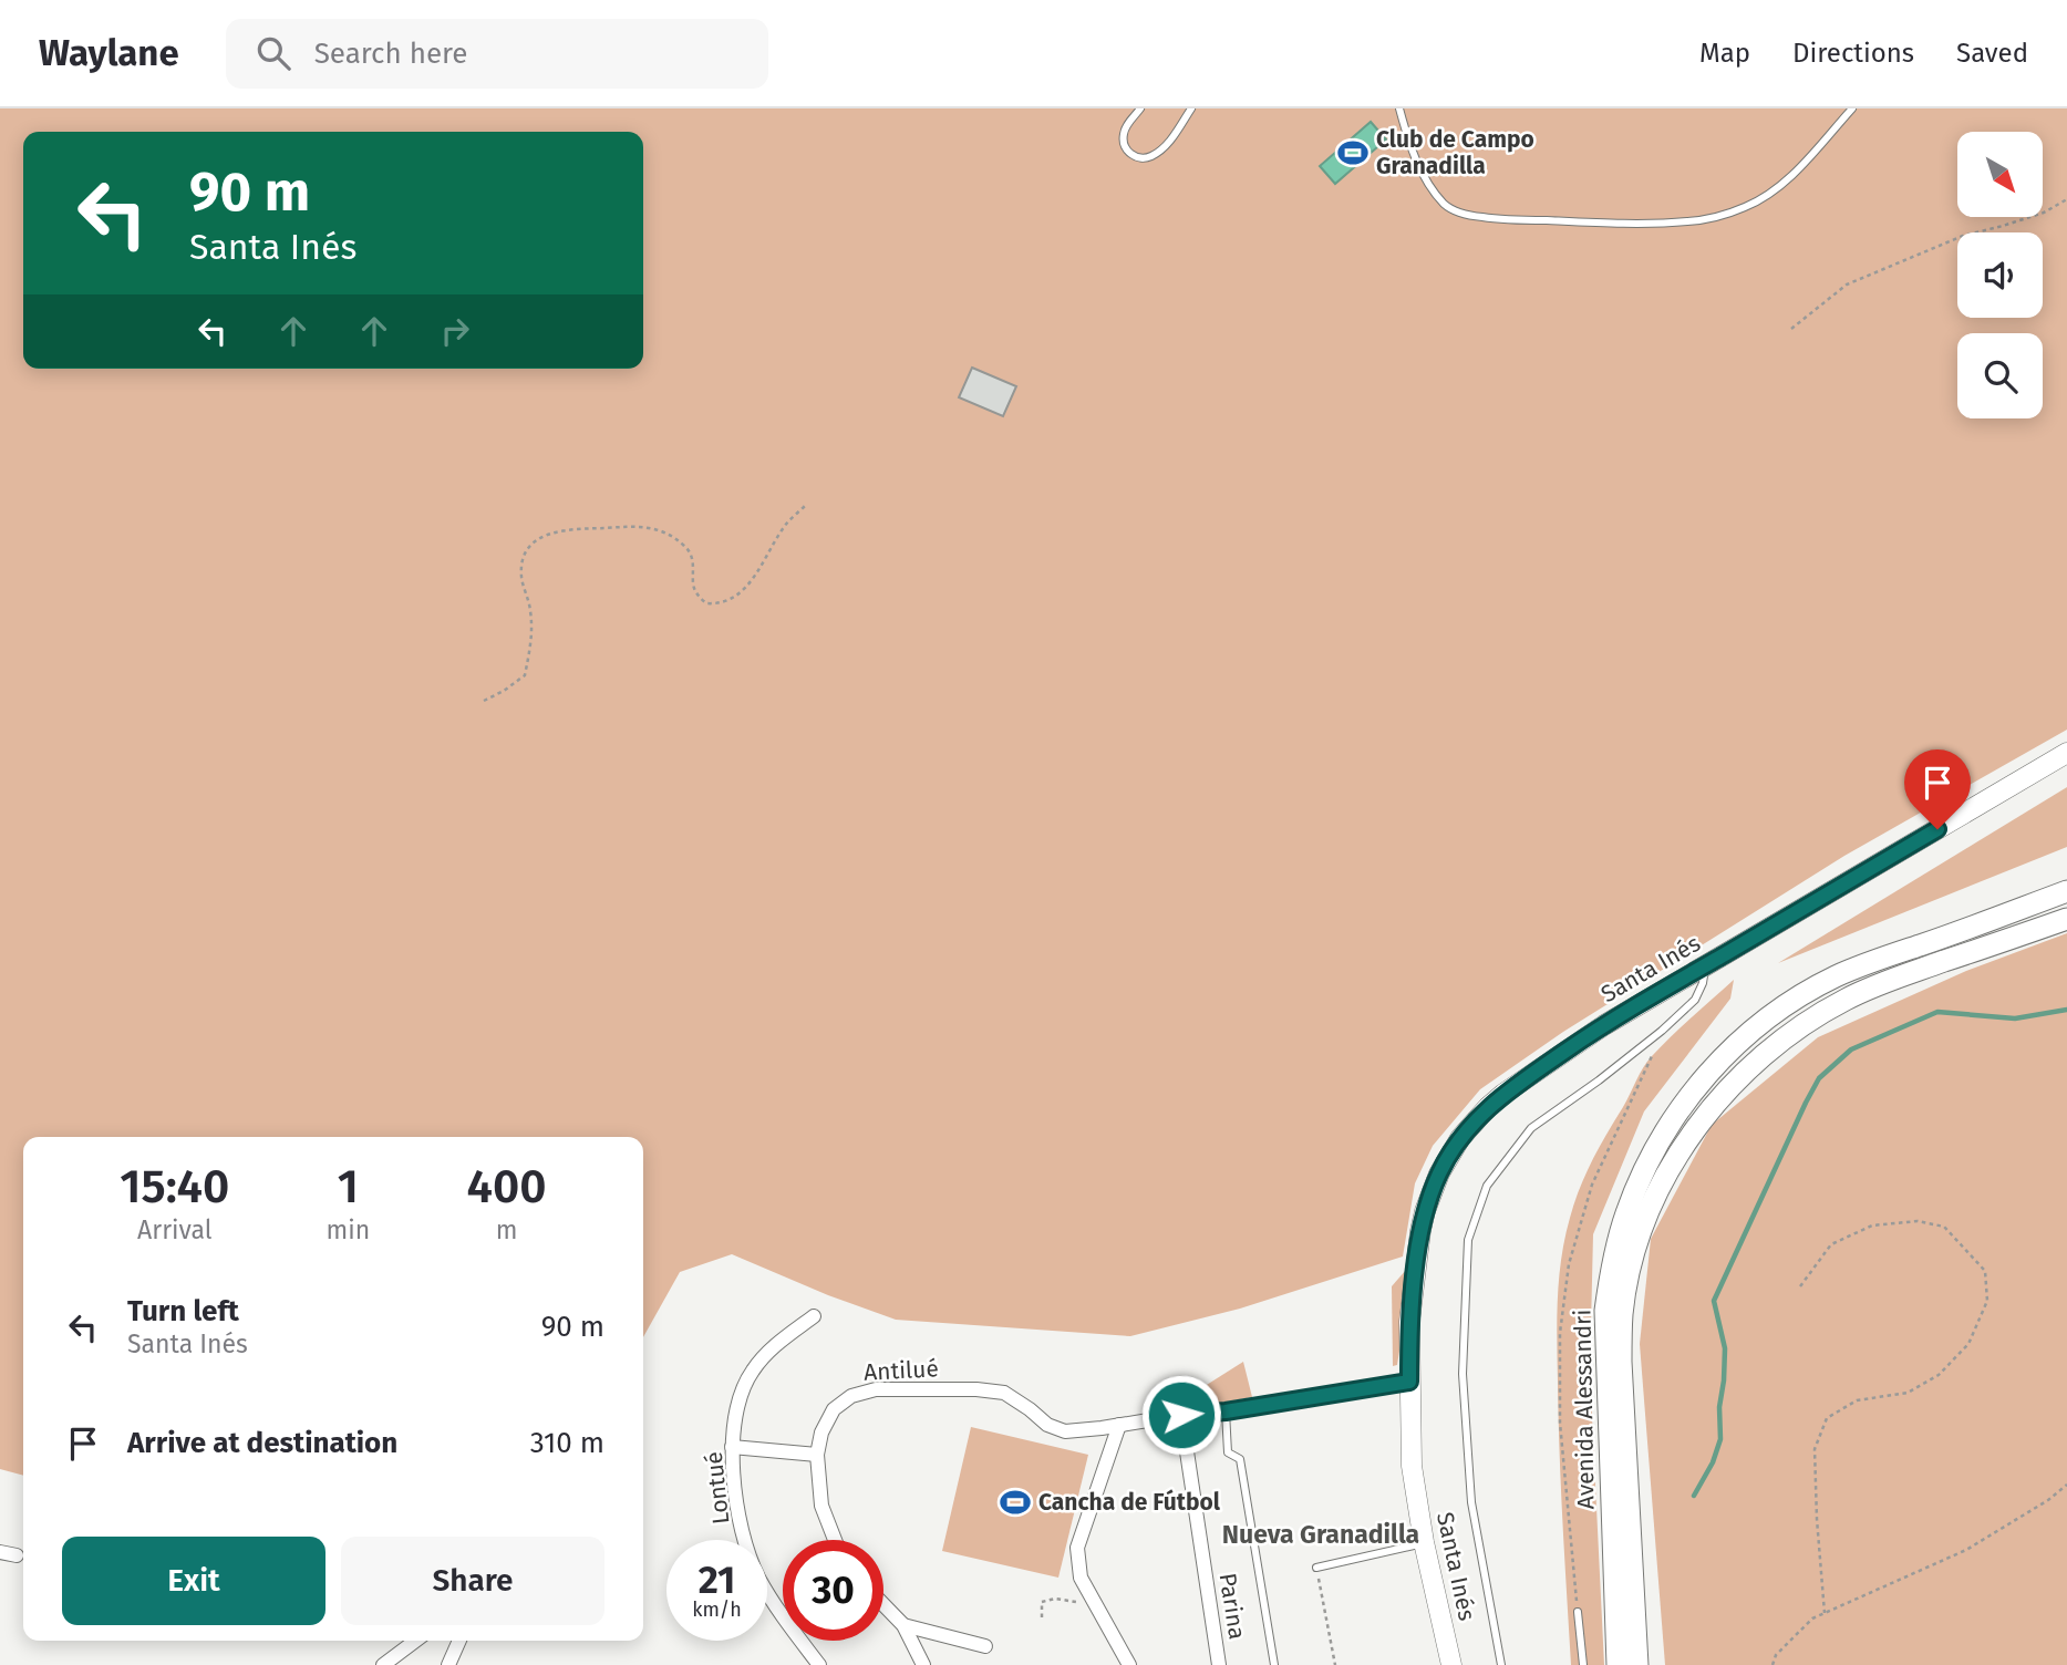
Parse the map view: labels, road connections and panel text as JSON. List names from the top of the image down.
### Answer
{
  "streets": {
    "main road": ["Santa Inés", "Avenida Alessandri"],
    "street": ["Antilué", "Lontué", "Parina"]
  },
  "crossings": [
    ["Santa Inés", "Antilué"],
    ["Antilué", "Parina"]
  ],
  "districts": ["Nueva Granadilla"],
  "places": {
    "sports": ["Club de Campo Granadilla", "Cancha de Fútbol"]
  },
  "north": "bottom right",
  "page": {
    "header": "Waylane",
    "search": "Search here",
    "nav": ["Map", "Directions", "Saved"],
    "turn": ["90 m", "Santa Inés"],
    "eta": [
      "15:40",
      "Arrival",
      "1",
      "min",
      "400",
      "m"
    ],
    "list": [
      {
        "name": "Turn left",
        "note": "Santa Inés",
        "value": "90 m"
      },
      {
        "name": "Arrive at destination",
        "value": "310 m"
      }
    ],
    "buttons": ["Exit", "Share"],
    "speed": "21 km/h",
    "limit": "30"
  }
}
